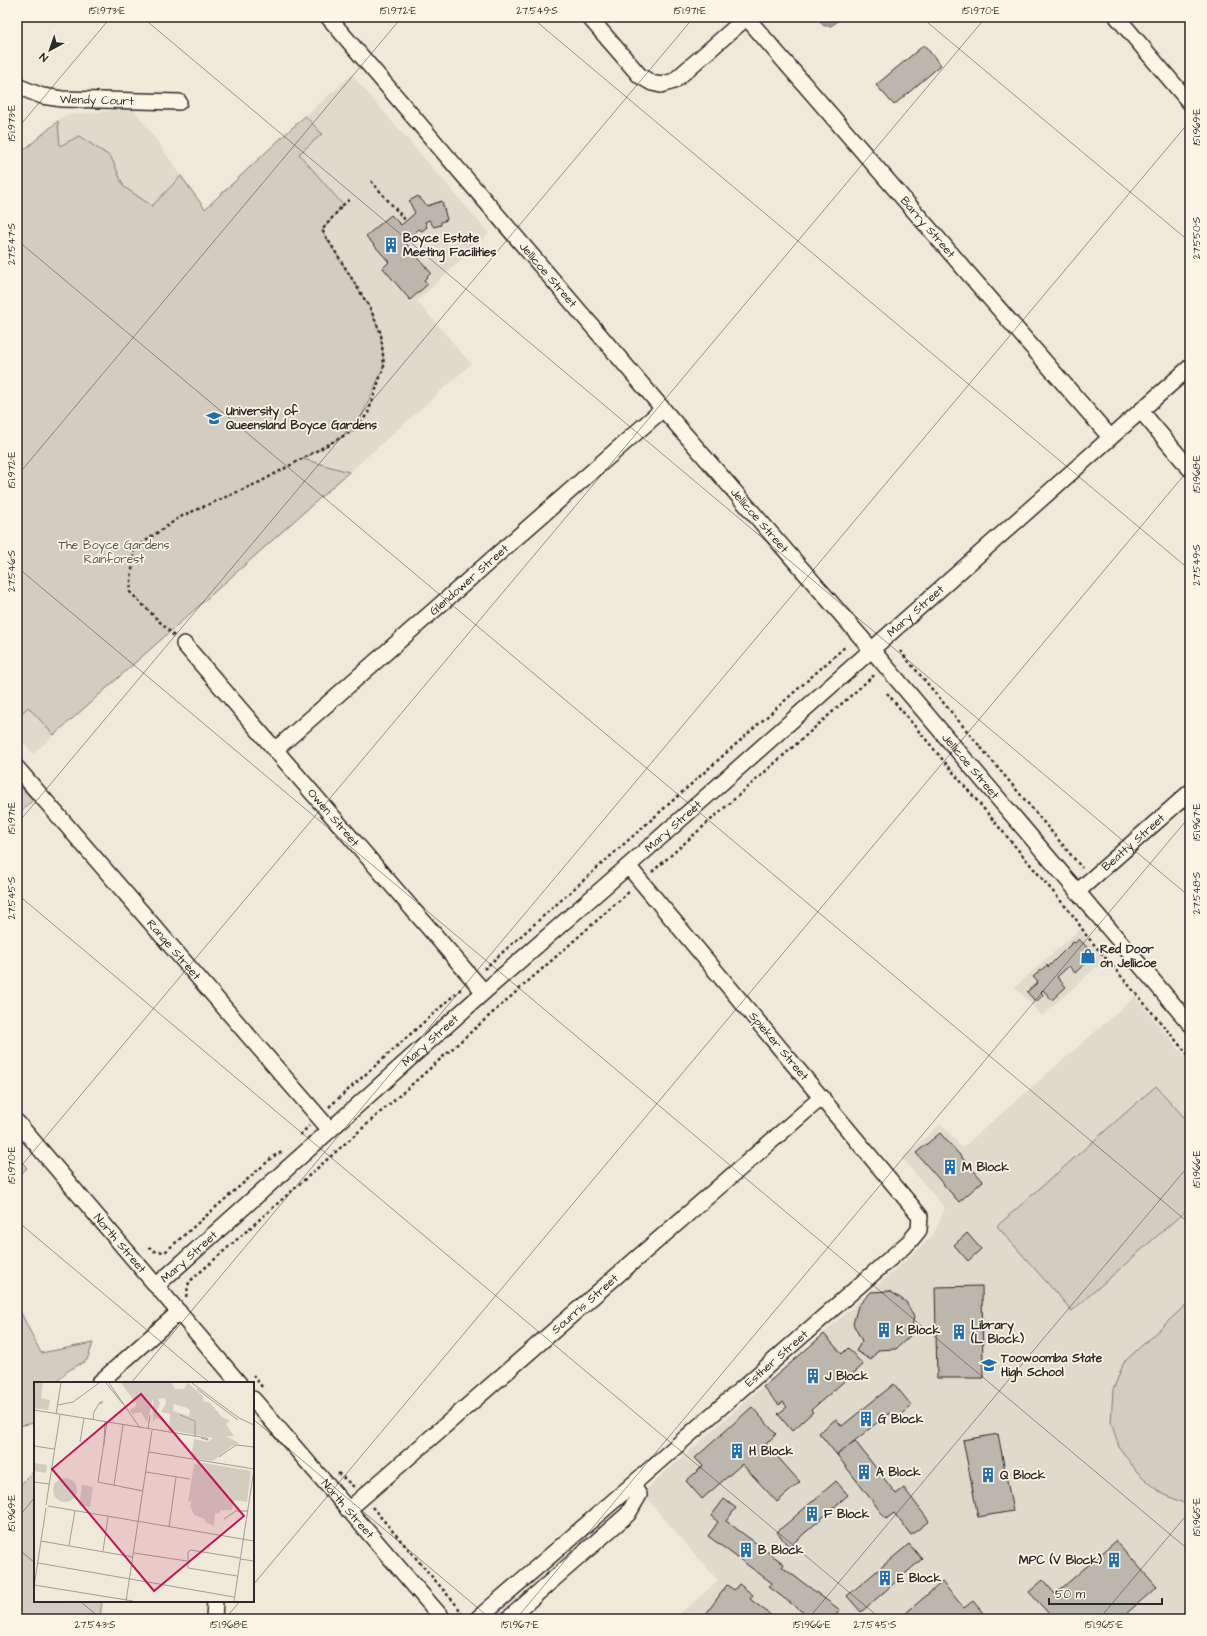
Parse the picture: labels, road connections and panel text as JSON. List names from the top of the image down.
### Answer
{
  "streets": {
    "street": [
      "Wendy Court",
      "Barry Street",
      "Jellicoe Street",
      "Glendower Street",
      "Mary Street",
      "Owen Street",
      "Beatty Street",
      "Range Street",
      "Spieker Street",
      "North Street",
      "Sourris Street",
      "Esther Street"
    ]
  },
  "crossings": [
    ["Barry Street", "Mary Street"],
    ["Jellicoe Street", "Glendower Street"],
    ["Jellicoe Street", "Mary Street"],
    ["Jellicoe Street", "Beatty Street"],
    ["Glendower Street", "Owen Street"],
    ["Mary Street", "Owen Street"],
    ["Mary Street", "Range Street"],
    ["Mary Street", "Spieker Street"],
    ["Mary Street", "North Street"],
    ["Spieker Street", "Sourris Street"],
    ["Spieker Street", "Esther Street"],
    ["North Street", "Sourris Street"]
  ],
  "parks": ["The Boyce Gardens Rainforest"],
  "places": {
    "building": [
      "Boyce Estate Meeting Facilities",
      "M Block",
      "K Block",
      "Library (L Block)",
      "J Block",
      "G Block",
      "H Block",
      "A Block",
      "Q Block",
      "F Block",
      "B Block",
      "MPC (V Block)",
      "E Block"
    ],
    "school or university": ["University of Queensland Boyce Gardens", "Toowoomba State High School"],
    "shop": ["Red Door on Jellicoe"]
  },
  "scale_bar": "50 m",
  "north": "bottom left",
  "coordinates": [
    "151.973°E",
    "151.972°E",
    "27.549°S",
    "151.971°E",
    "151.970°E",
    "151.969°E",
    "27.550°S",
    "27.547°S",
    "151.968°E",
    "27.546°S",
    "151.967°E",
    "27.548°S",
    "27.545°S",
    "151.966°E",
    "151.965°E",
    "27.543°S"
  ]
}
